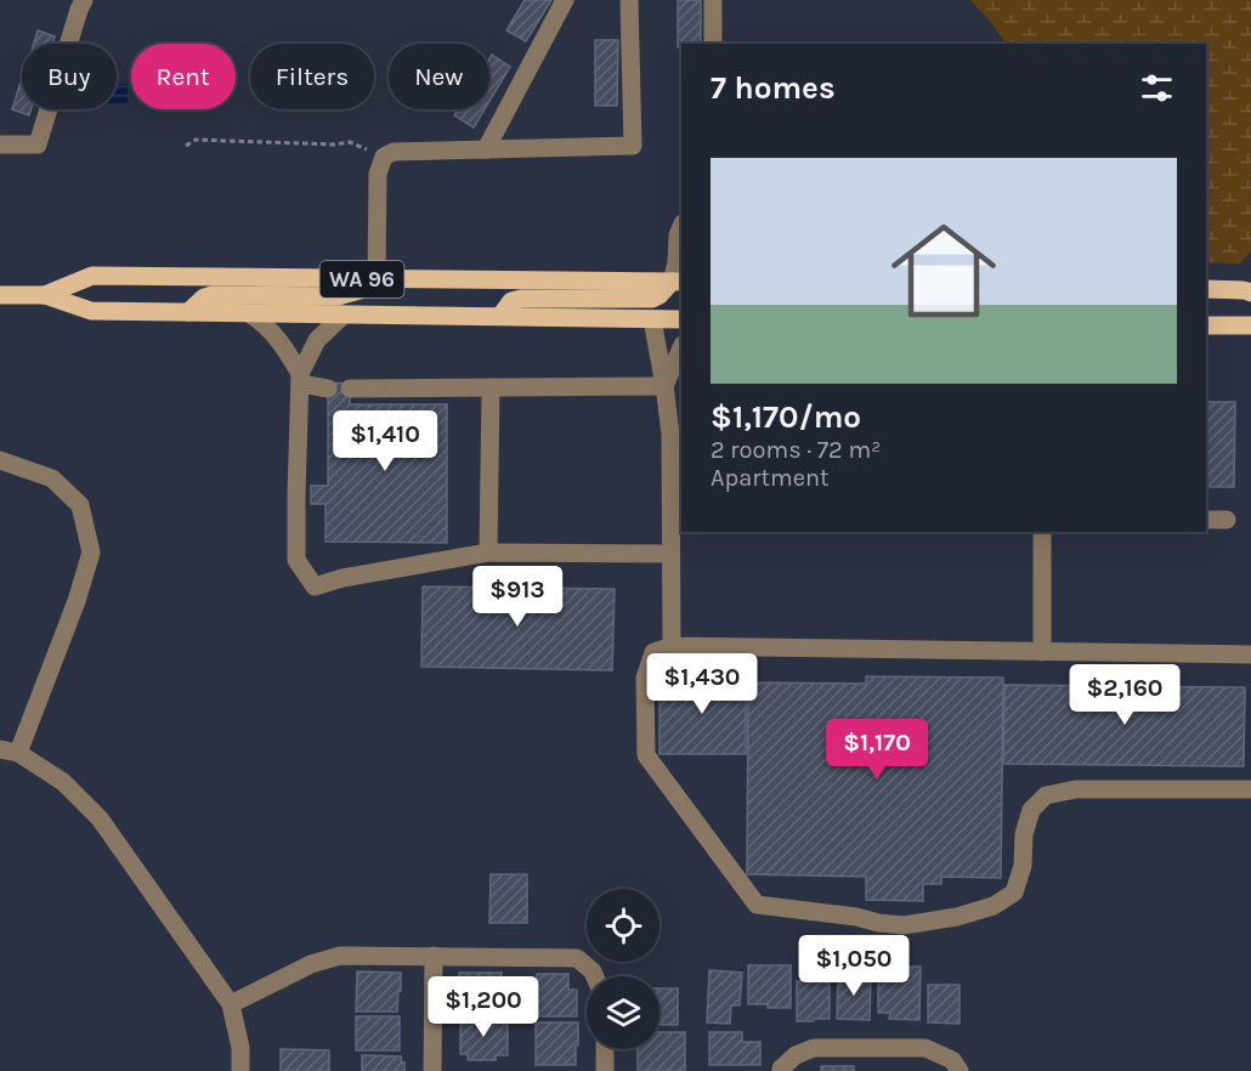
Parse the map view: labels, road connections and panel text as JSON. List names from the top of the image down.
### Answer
{
  "streets": {
    "main road": ["WA 96"]
  },
  "page": {
    "chip": [
      "Buy",
      "Rent",
      "Filters",
      "New"
    ],
    "heading": "7 homes",
    "list": [
      {
        "name": "$1,170/mo",
        "note": "2 rooms · 72 m² · Apartment"
      }
    ],
    "price": [
      "$1,410",
      "$913",
      "$1,430",
      "$2,160",
      "$1,170",
      "$1,050",
      "$1,200"
    ]
  }
}
